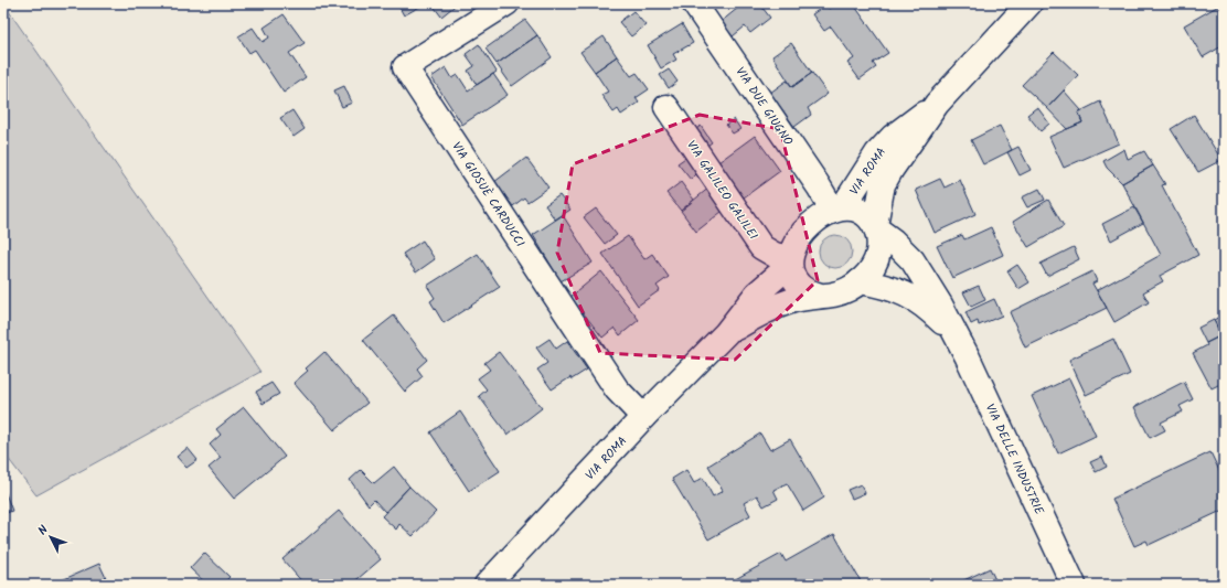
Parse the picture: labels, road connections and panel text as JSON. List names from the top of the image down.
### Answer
{
  "streets": {
    "street": [
      "VIA DUE GIUGNO",
      "VIA ROMA",
      "VIA GALILEO GALILEI",
      "VIA GIOSUÈ CARDUCCI",
      "VIA DELLE INDUSTRIE"
    ]
  },
  "crossings": [
    ["VIA DUE GIUGNO", "VIA ROMA"],
    ["VIA DUE GIUGNO", "VIA GALILEO GALILEI"],
    ["VIA DUE GIUGNO", "VIA DELLE INDUSTRIE"],
    ["VIA ROMA", "VIA GALILEO GALILEI"],
    ["VIA ROMA", "VIA GIOSUÈ CARDUCCI"],
    ["VIA ROMA", "VIA DELLE INDUSTRIE"],
    ["VIA GALILEO GALILEI", "VIA DELLE INDUSTRIE"]
  ],
  "north": "top left"
}
